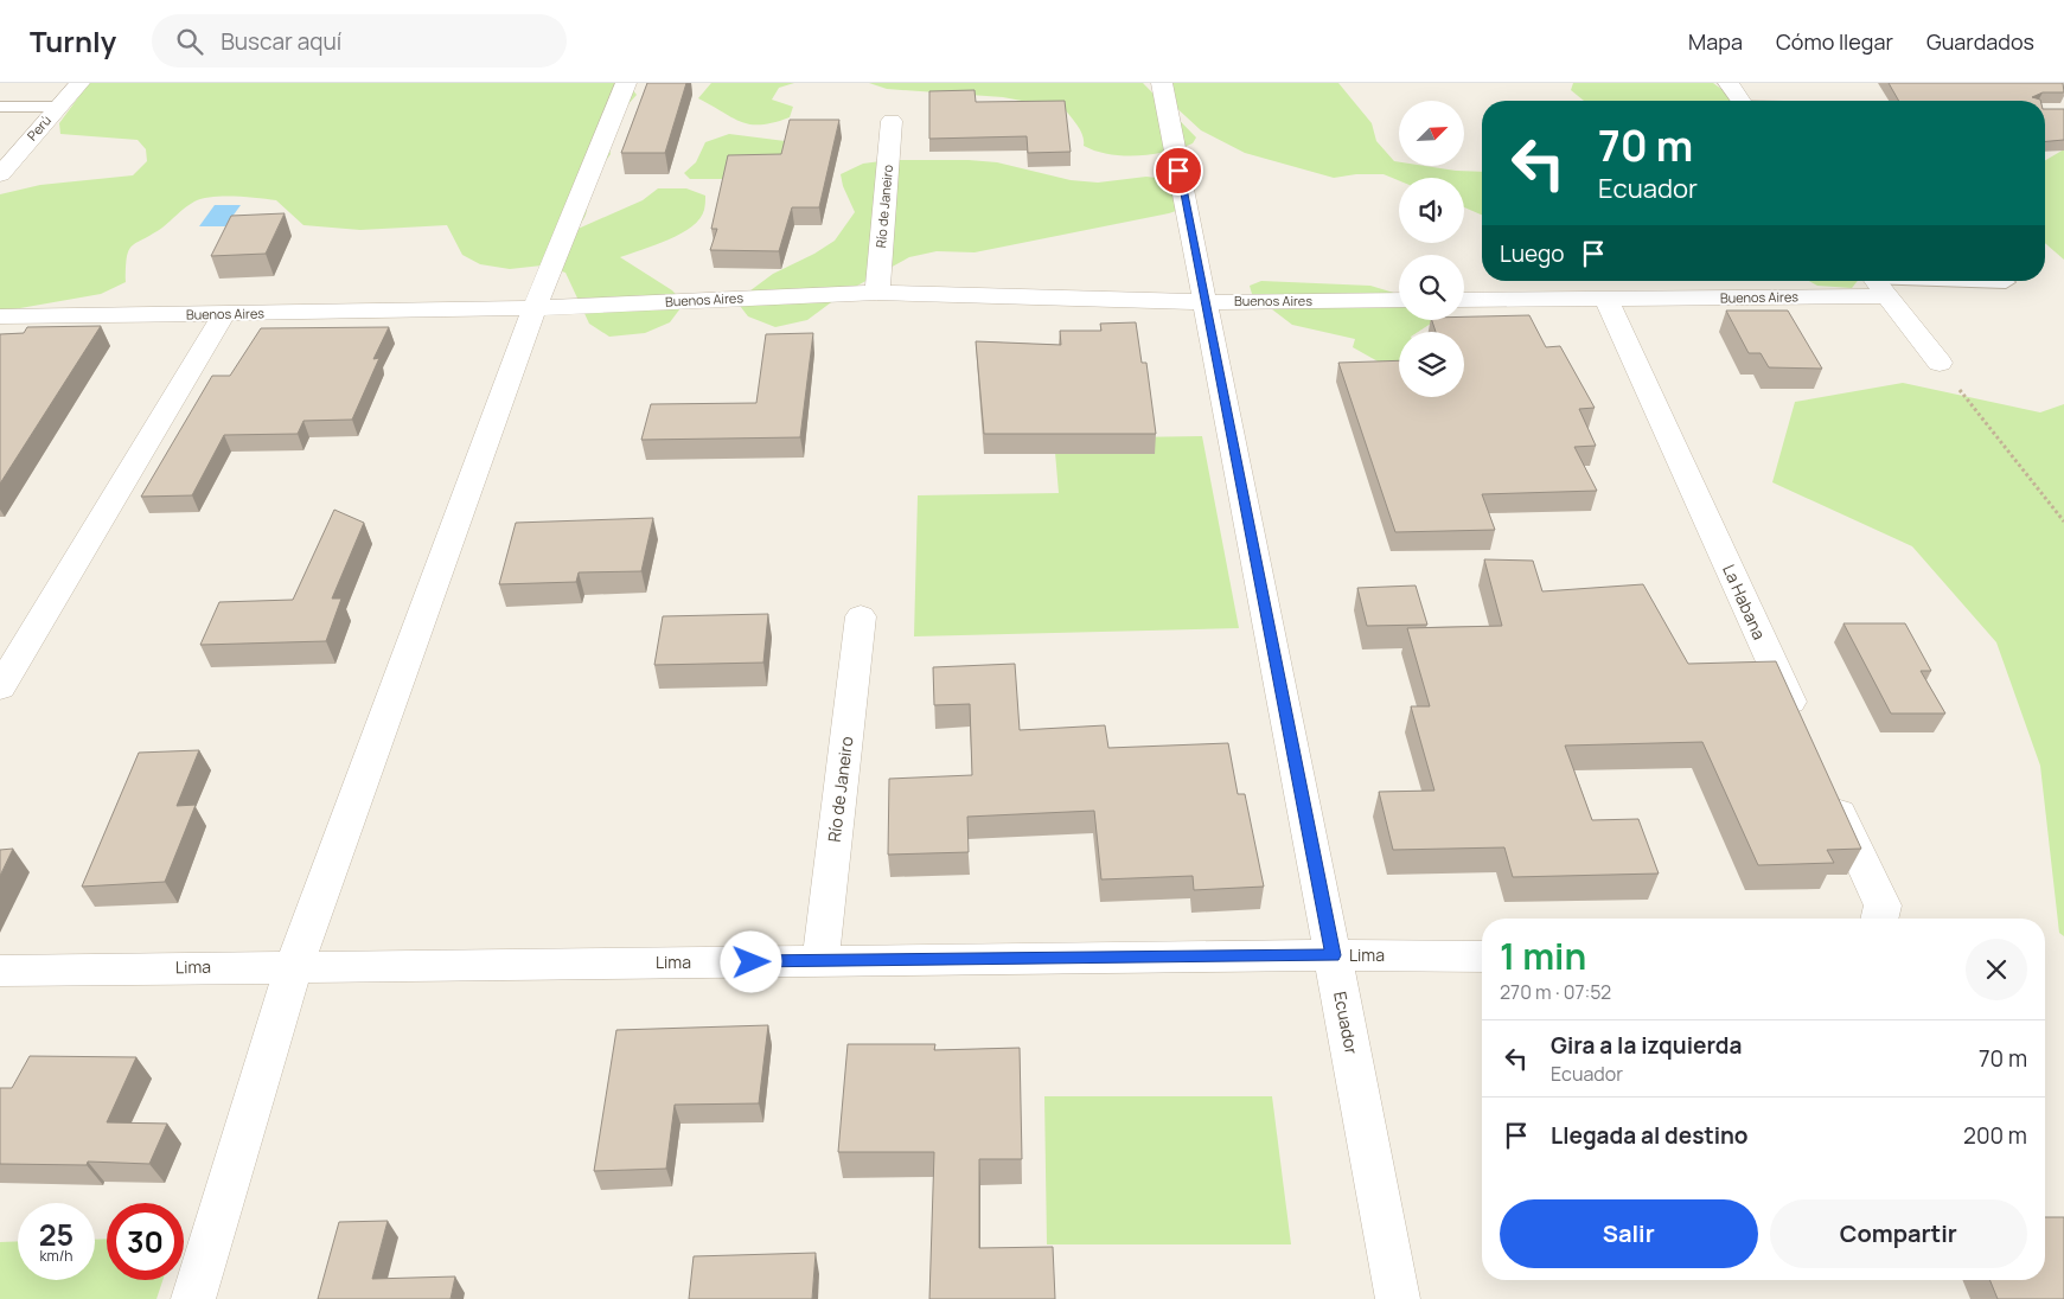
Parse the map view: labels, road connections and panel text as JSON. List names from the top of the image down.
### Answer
{
  "streets": {
    "street": [
      "Perú",
      "Río de Janeiro",
      "Buenos Aires",
      "La Habana",
      "Lima",
      "Ecuador"
    ]
  },
  "crossings": [
    ["Río de Janeiro", "Buenos Aires"],
    ["Río de Janeiro", "Lima"],
    ["Buenos Aires", "La Habana"],
    ["Buenos Aires", "Ecuador"],
    ["Lima", "Ecuador"]
  ],
  "north": "top right",
  "page": {
    "header": "Turnly",
    "search": "Buscar aquí",
    "nav": ["Mapa", "Cómo llegar", "Guardados"],
    "turn": ["70 m", "Ecuador"],
    "then": "Luego",
    "heading": ["1 min", "270 m · 07:52"],
    "list": [
      {
        "name": "Gira a la izquierda",
        "note": "Ecuador",
        "value": "70 m"
      },
      {
        "name": "Llegada al destino",
        "value": "200 m"
      }
    ],
    "buttons": ["Salir", "Compartir"],
    "speed": "25 km/h",
    "limit": "30"
  }
}
